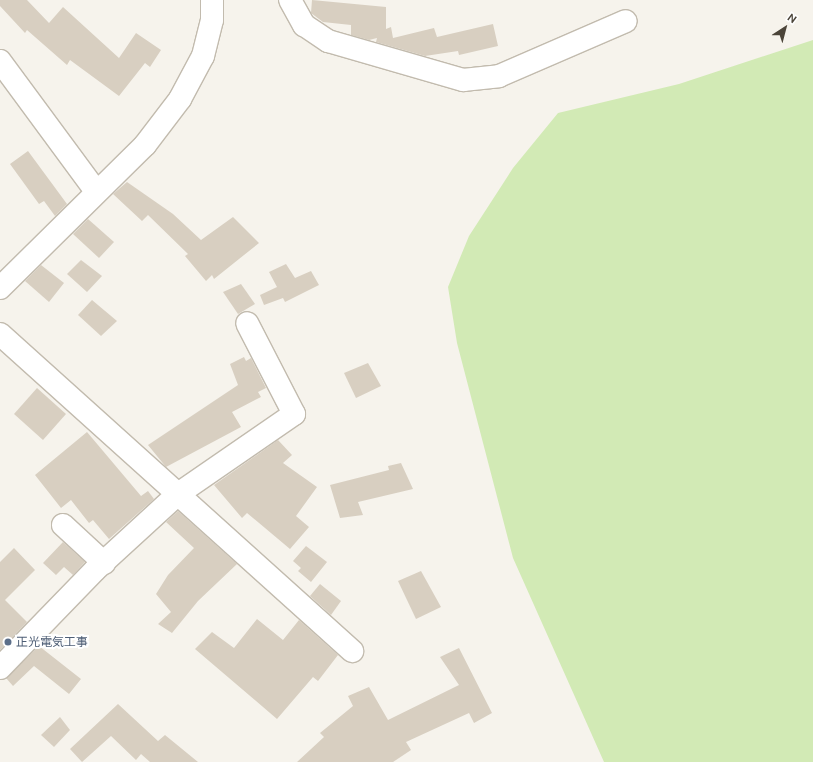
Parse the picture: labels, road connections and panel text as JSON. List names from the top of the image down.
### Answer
{
  "places": ["正光電気工事"],
  "north": "top right"
}
